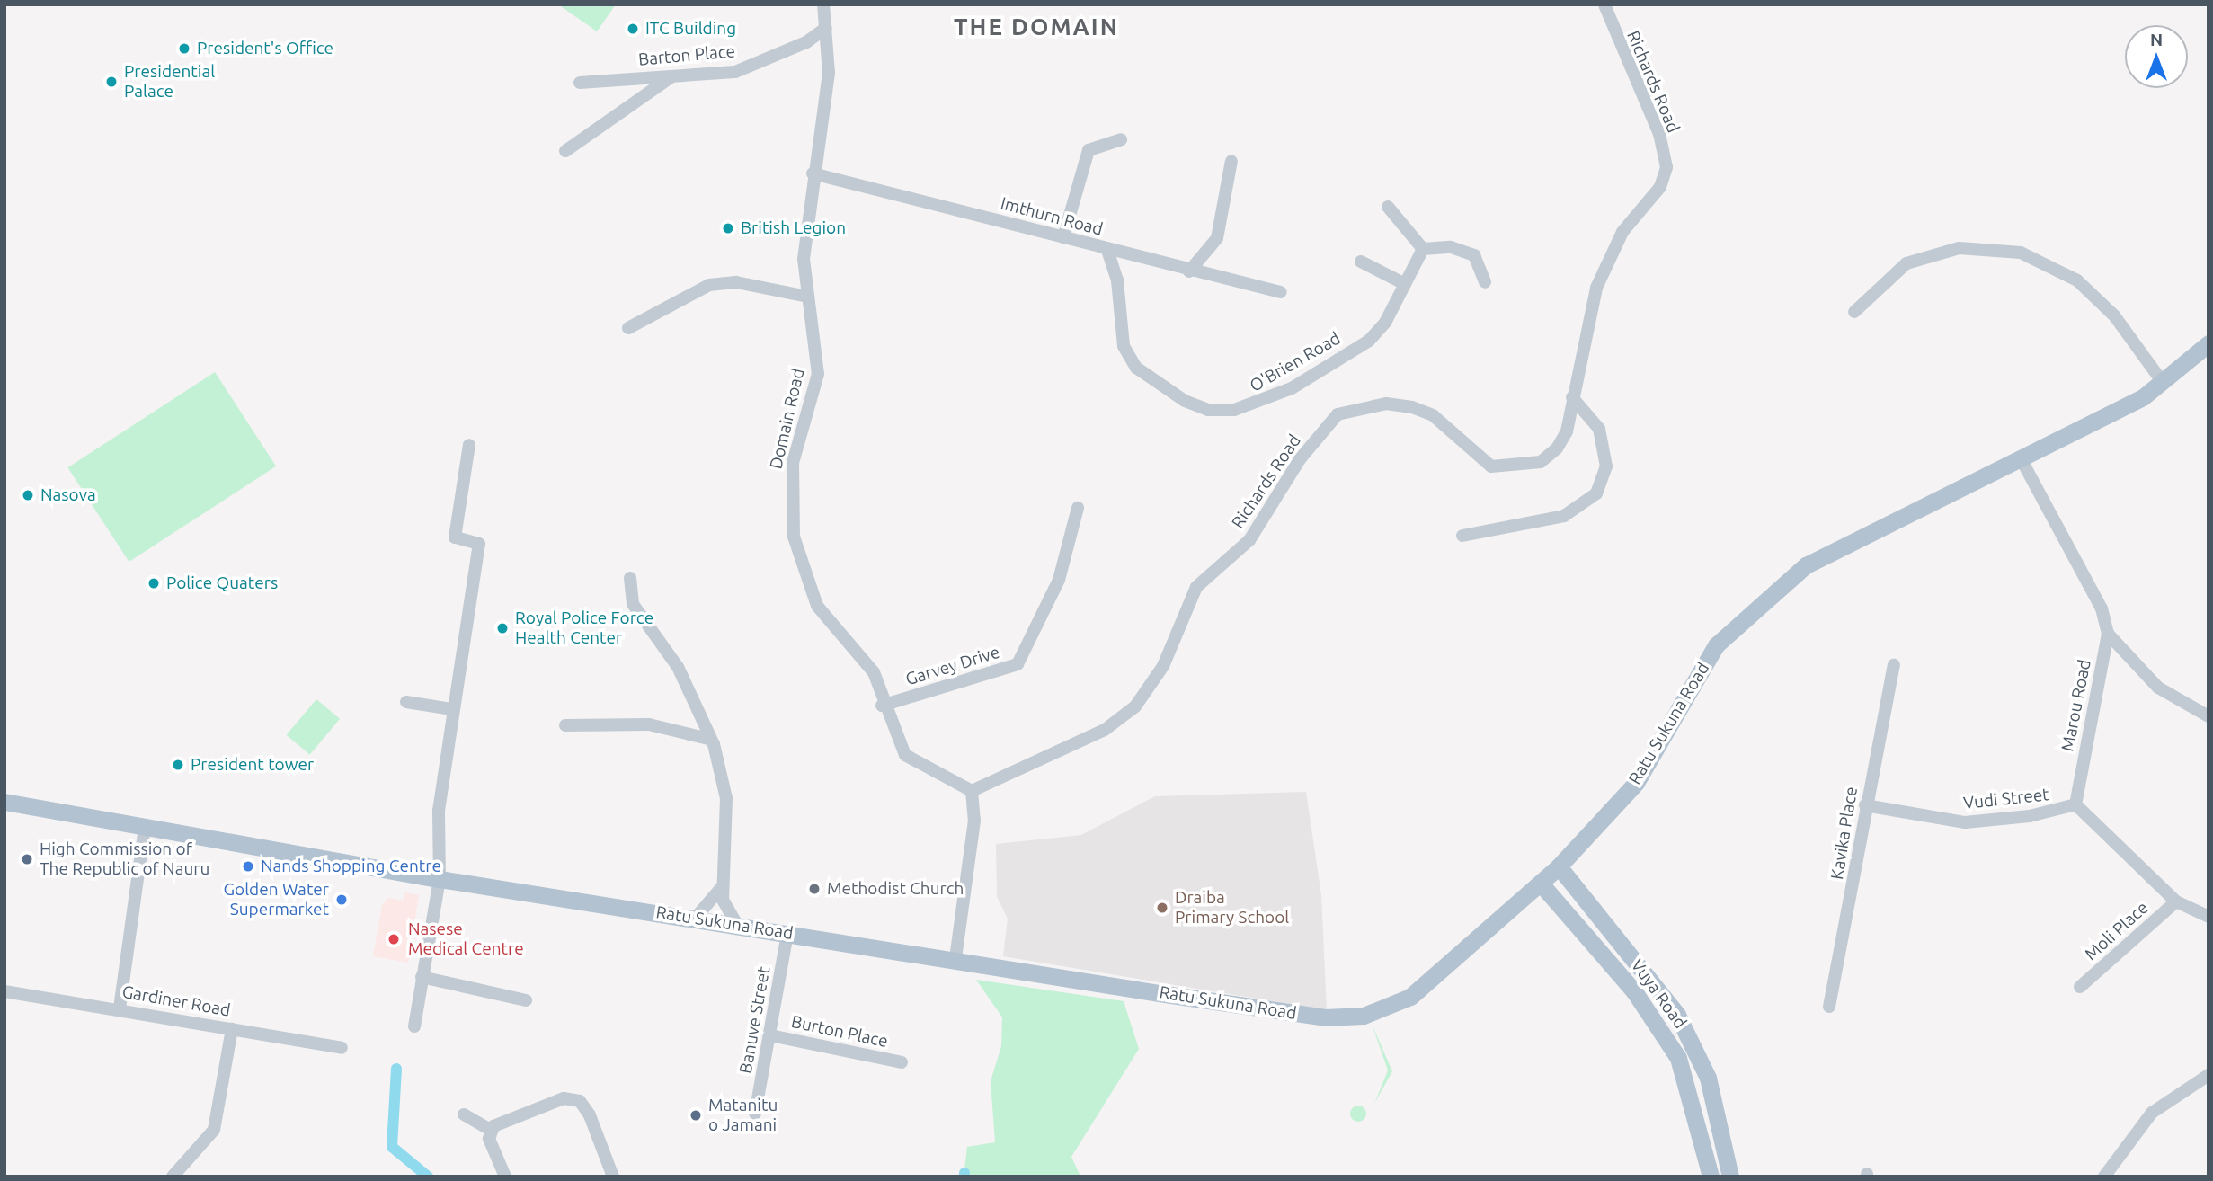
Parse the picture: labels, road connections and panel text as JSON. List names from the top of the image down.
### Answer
{
  "streets": {
    "main road": ["Ratu Sukuna Road", "Vuya Road"],
    "street": [
      "Barton Place",
      "Richards Road",
      "Imthurn Road",
      "O'Brien Road",
      "Domain Road",
      "Garvey Drive",
      "Marou Road",
      "Vudi Street",
      "Kavika Place",
      "Moli Place",
      "Gardiner Road",
      "Banuve Street",
      "Burton Place"
    ]
  },
  "crossings": [
    ["Barton Place", "Domain Road"],
    ["Richards Road", "Domain Road"],
    ["Imthurn Road", "O'Brien Road"],
    ["Imthurn Road", "Domain Road"],
    ["Domain Road", "Garvey Drive"],
    ["Marou Road", "Ratu Sukuna Road"],
    ["Marou Road", "Vudi Street"],
    ["Ratu Sukuna Road", "Vuya Road"],
    ["Ratu Sukuna Road", "Banuve Street"],
    ["Vudi Street", "Kavika Place"],
    ["Banuve Street", "Burton Place"]
  ],
  "districts": ["THE DOMAIN"],
  "places": [
    "ITC Building",
    "President's Office",
    "Presidential Palace",
    "British Legion",
    "Nasova",
    "Police Quaters",
    "Royal Police Force Health Center",
    "President tower",
    "High Commission of The Republic of Nauru",
    "Nands Shopping Centre",
    "Methodist Church",
    "Golden Water Supermarket",
    "Draiba Primary School",
    "Nasese Medical Centre",
    "Matanitu o Jamani"
  ],
  "north": "top"
}
